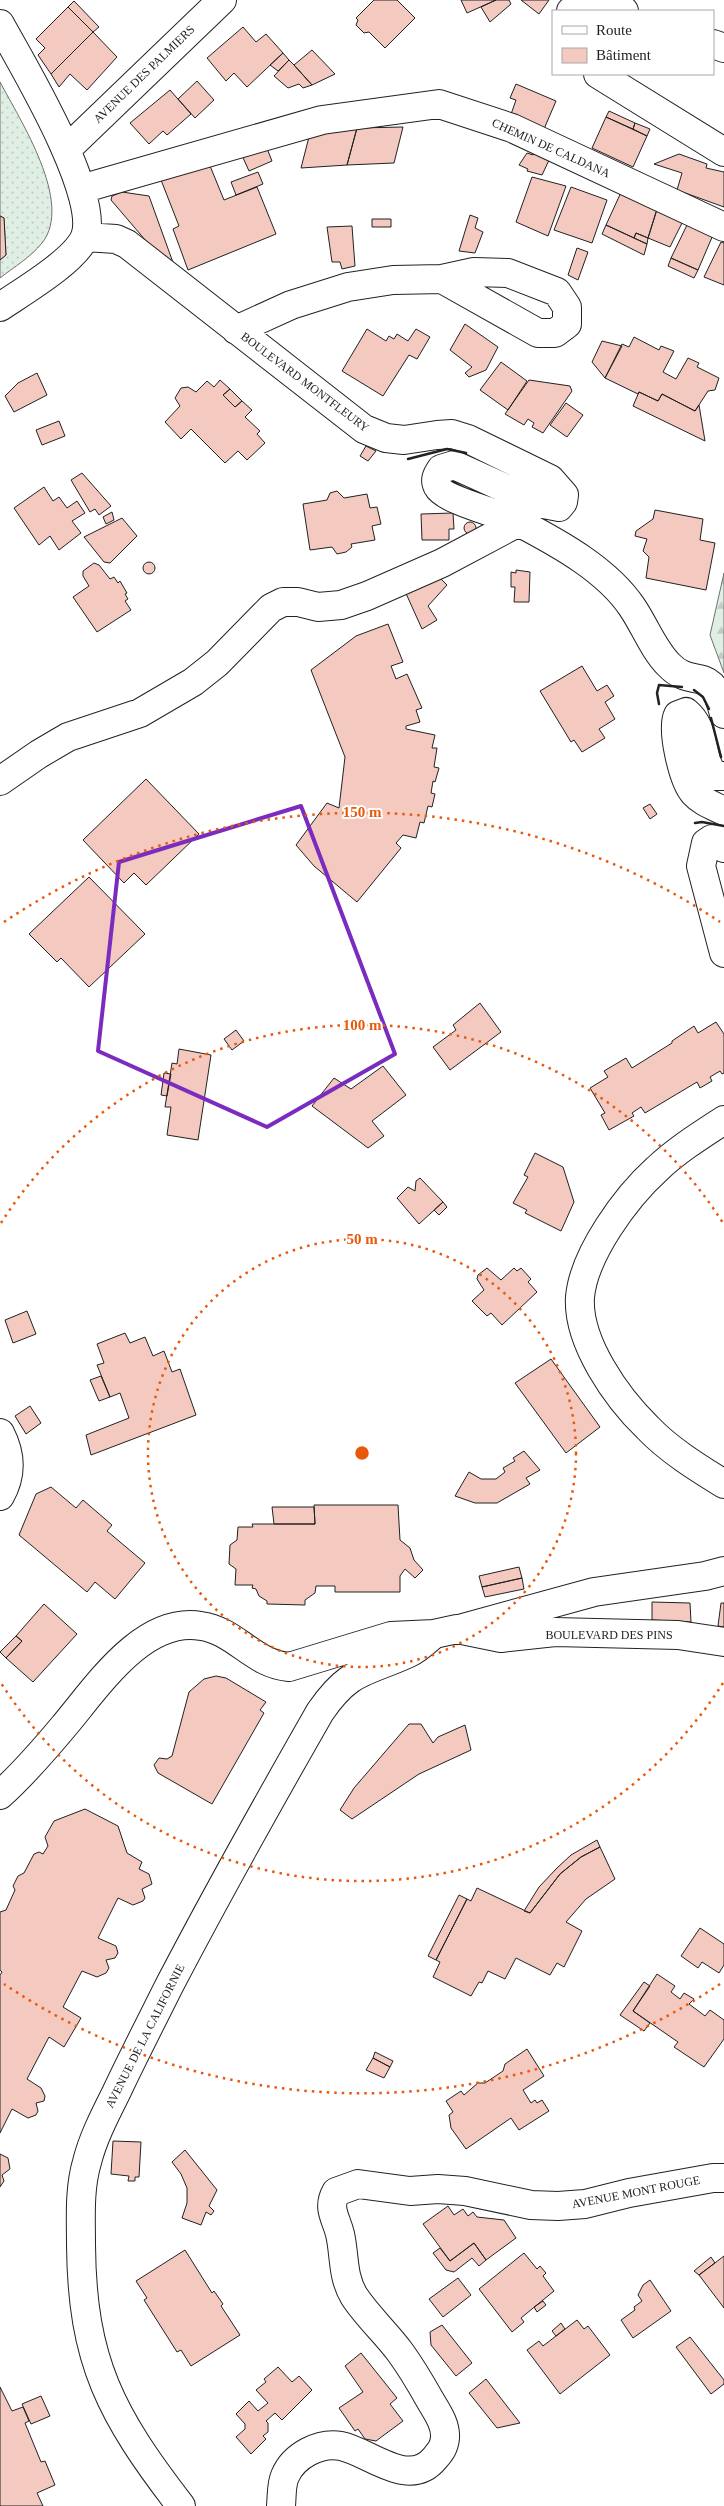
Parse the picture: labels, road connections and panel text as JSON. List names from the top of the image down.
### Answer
{
  "streets": {
    "street": [
      "AVENUE DES PALMIERS",
      "CHEMIN DE CALDANA",
      "BOULEVARD MONTFLEURY",
      "BOULEVARD DES PINS",
      "AVENUE DE LA CALIFORNIE",
      "AVENUE MONT ROUGE"
    ]
  },
  "crossings": [
    ["BOULEVARD DES PINS", "AVENUE DE LA CALIFORNIE"]
  ],
  "legend": ["Route", "Bâtiment"],
  "rings": ["150 m", "100 m", "50 m"]
}
